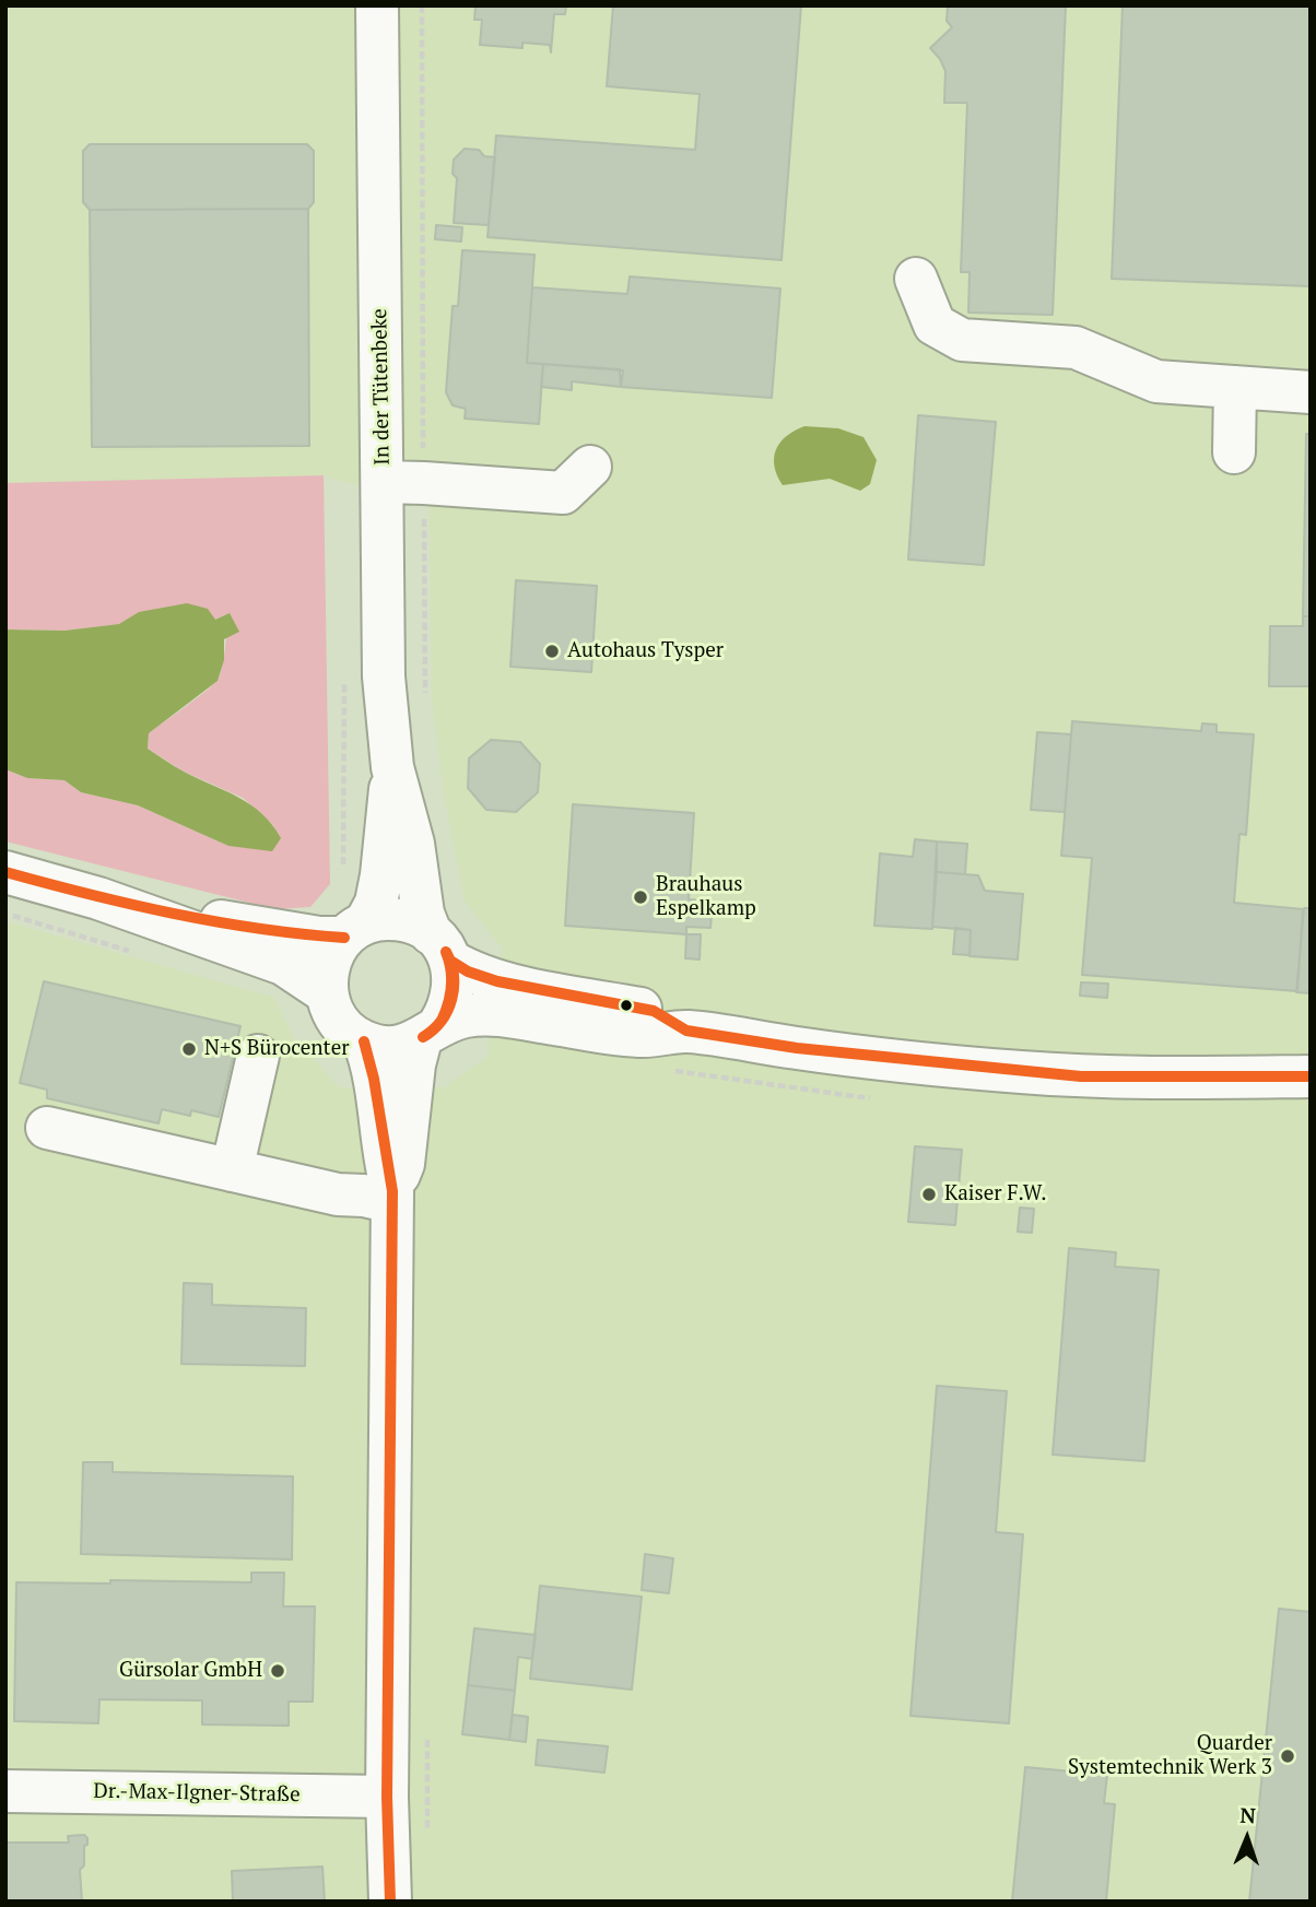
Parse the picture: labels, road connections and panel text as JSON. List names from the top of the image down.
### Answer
{
  "streets": {
    "street": ["In der Tütenbeke", "Dr.-Max-Ilgner-Straße"]
  },
  "places": [
    "Autohaus Tysper",
    "Brauhaus Espelkamp",
    "N+S Bürocenter",
    "Kaiser F.W.",
    "Gürsolar GmbH",
    "Quarder Systemtechnik Werk 3"
  ],
  "north": "top"
}
